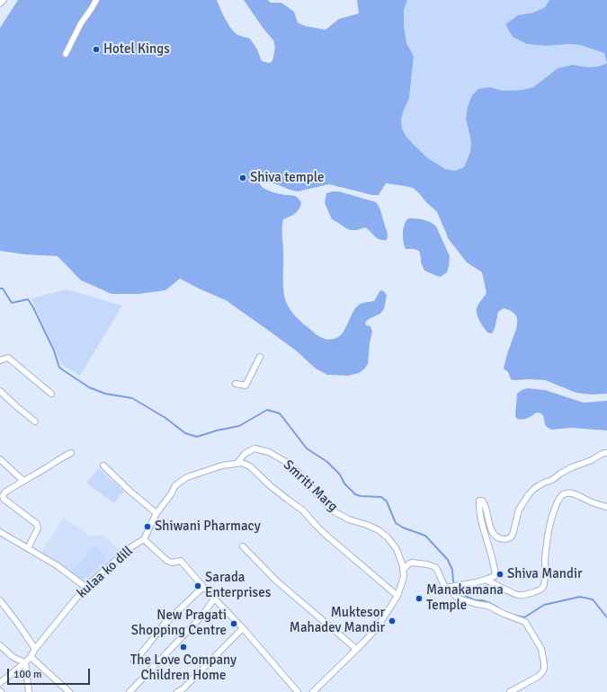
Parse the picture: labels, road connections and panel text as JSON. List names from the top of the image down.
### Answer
{
  "streets": {
    "street": ["Smriti Marg", "kulaa ko dill"]
  },
  "places": [
    "Hotel Kings",
    "Shiva temple",
    "Shiwani Pharmacy",
    "Shiva Mandir",
    "Sarada Enterprises",
    "Manakamana Temple",
    "Muktesor Mahadev Mandir",
    "New Pragati Shopping Centre",
    "The Love Company Children Home"
  ],
  "scale_bar": "100 m"
}
